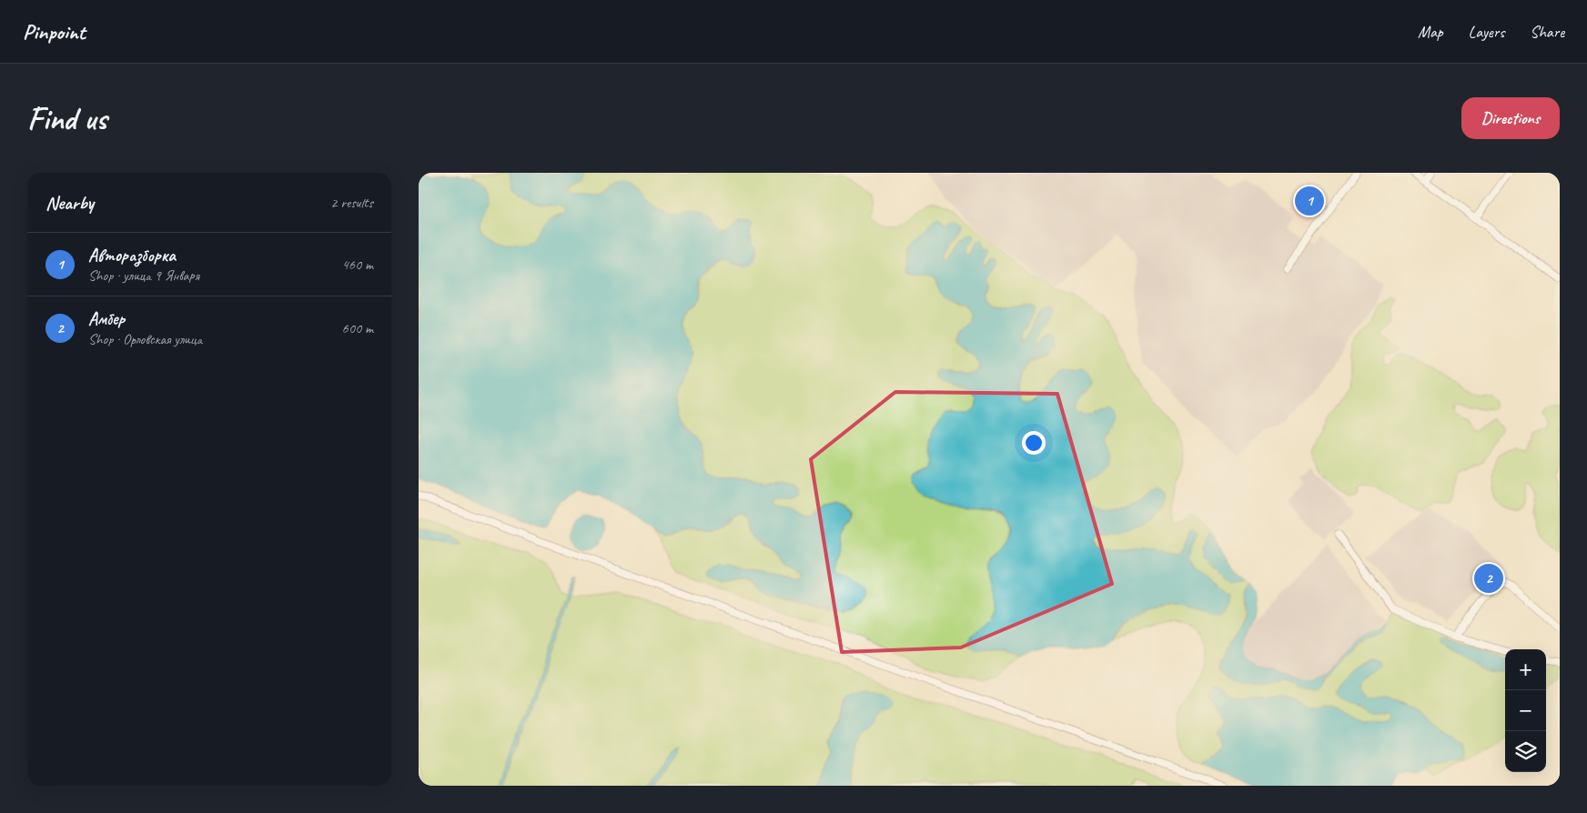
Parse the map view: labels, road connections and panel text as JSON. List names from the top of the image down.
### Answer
{
  "page": {
    "header": "Pinpoint",
    "nav": ["Map", "Layers", "Share"],
    "buttons": "Directions",
    "title": "Find us",
    "heading": ["Nearby", "2 results"],
    "pins": ["1", "2"],
    "list": [
      {
        "mark": "1",
        "name": "Авторазборка",
        "note": "Shop · улица 9 Января",
        "value": "460 m"
      },
      {
        "mark": "2",
        "name": "Амбер",
        "note": "Shop · Орловская улица",
        "value": "600 m"
      }
    ],
    "map_buttons": ["+", "−"]
  }
}
